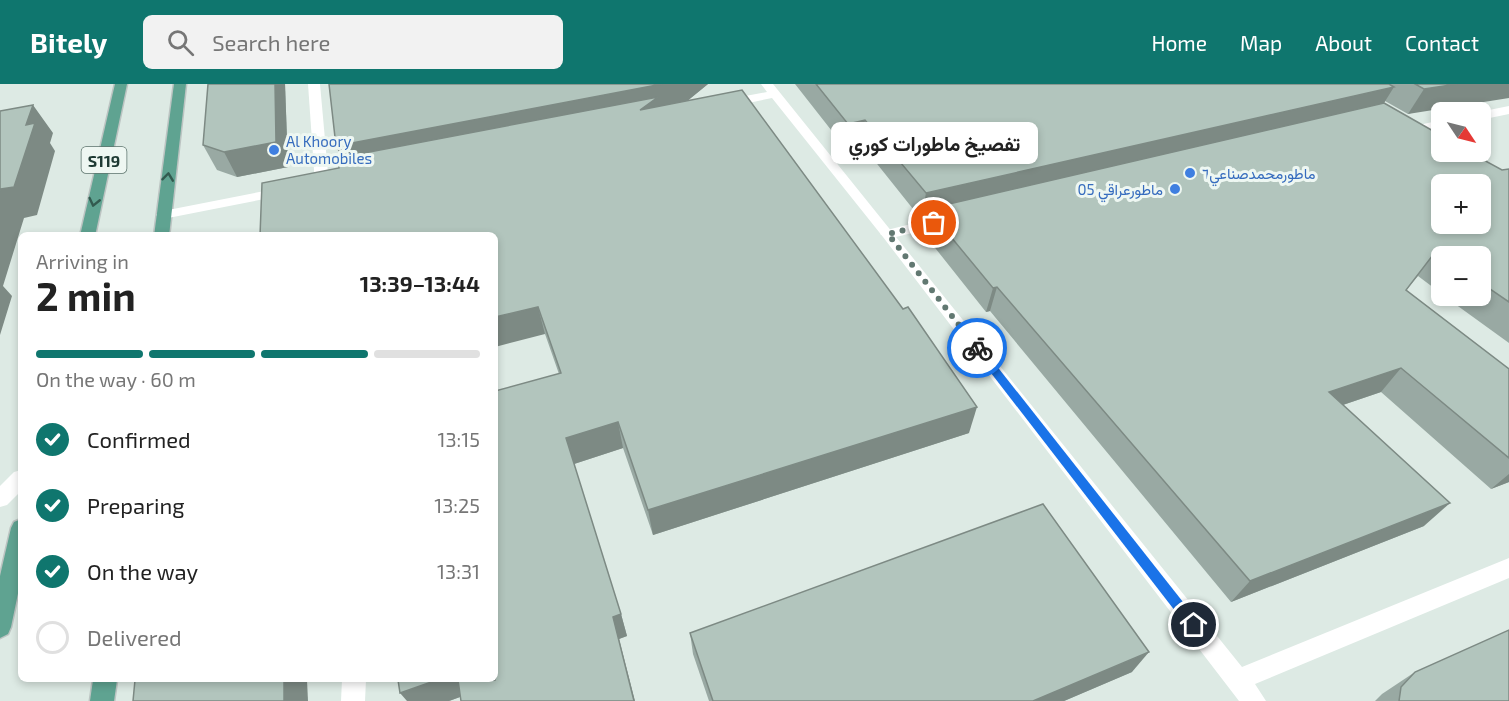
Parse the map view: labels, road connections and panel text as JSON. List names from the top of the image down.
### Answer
{
  "streets": {
    "main road": ["S119"]
  },
  "places": [
    "Al Khoory Automobiles",
    "ماطورمحمدصناعي٦",
    "ماطورعراقي 05",
    "تفصيخ ماطورات كوري"
  ],
  "north": "bottom right",
  "page": {
    "header": "Bitely",
    "search": "Search here",
    "nav": [
      "Home",
      "Map",
      "About",
      "Contact"
    ],
    "map_buttons": ["+", "−"],
    "bubble": "تفصيخ ماطورات كوري",
    "heading": ["2 min", "Arriving in", "13:39–13:44"],
    "bar": "On the way · 60 m",
    "list": [
      ["Confirmed", "13:15"],
      ["Preparing", "13:25"],
      ["On the way", "13:31"],
      "Delivered"
    ]
  }
}
